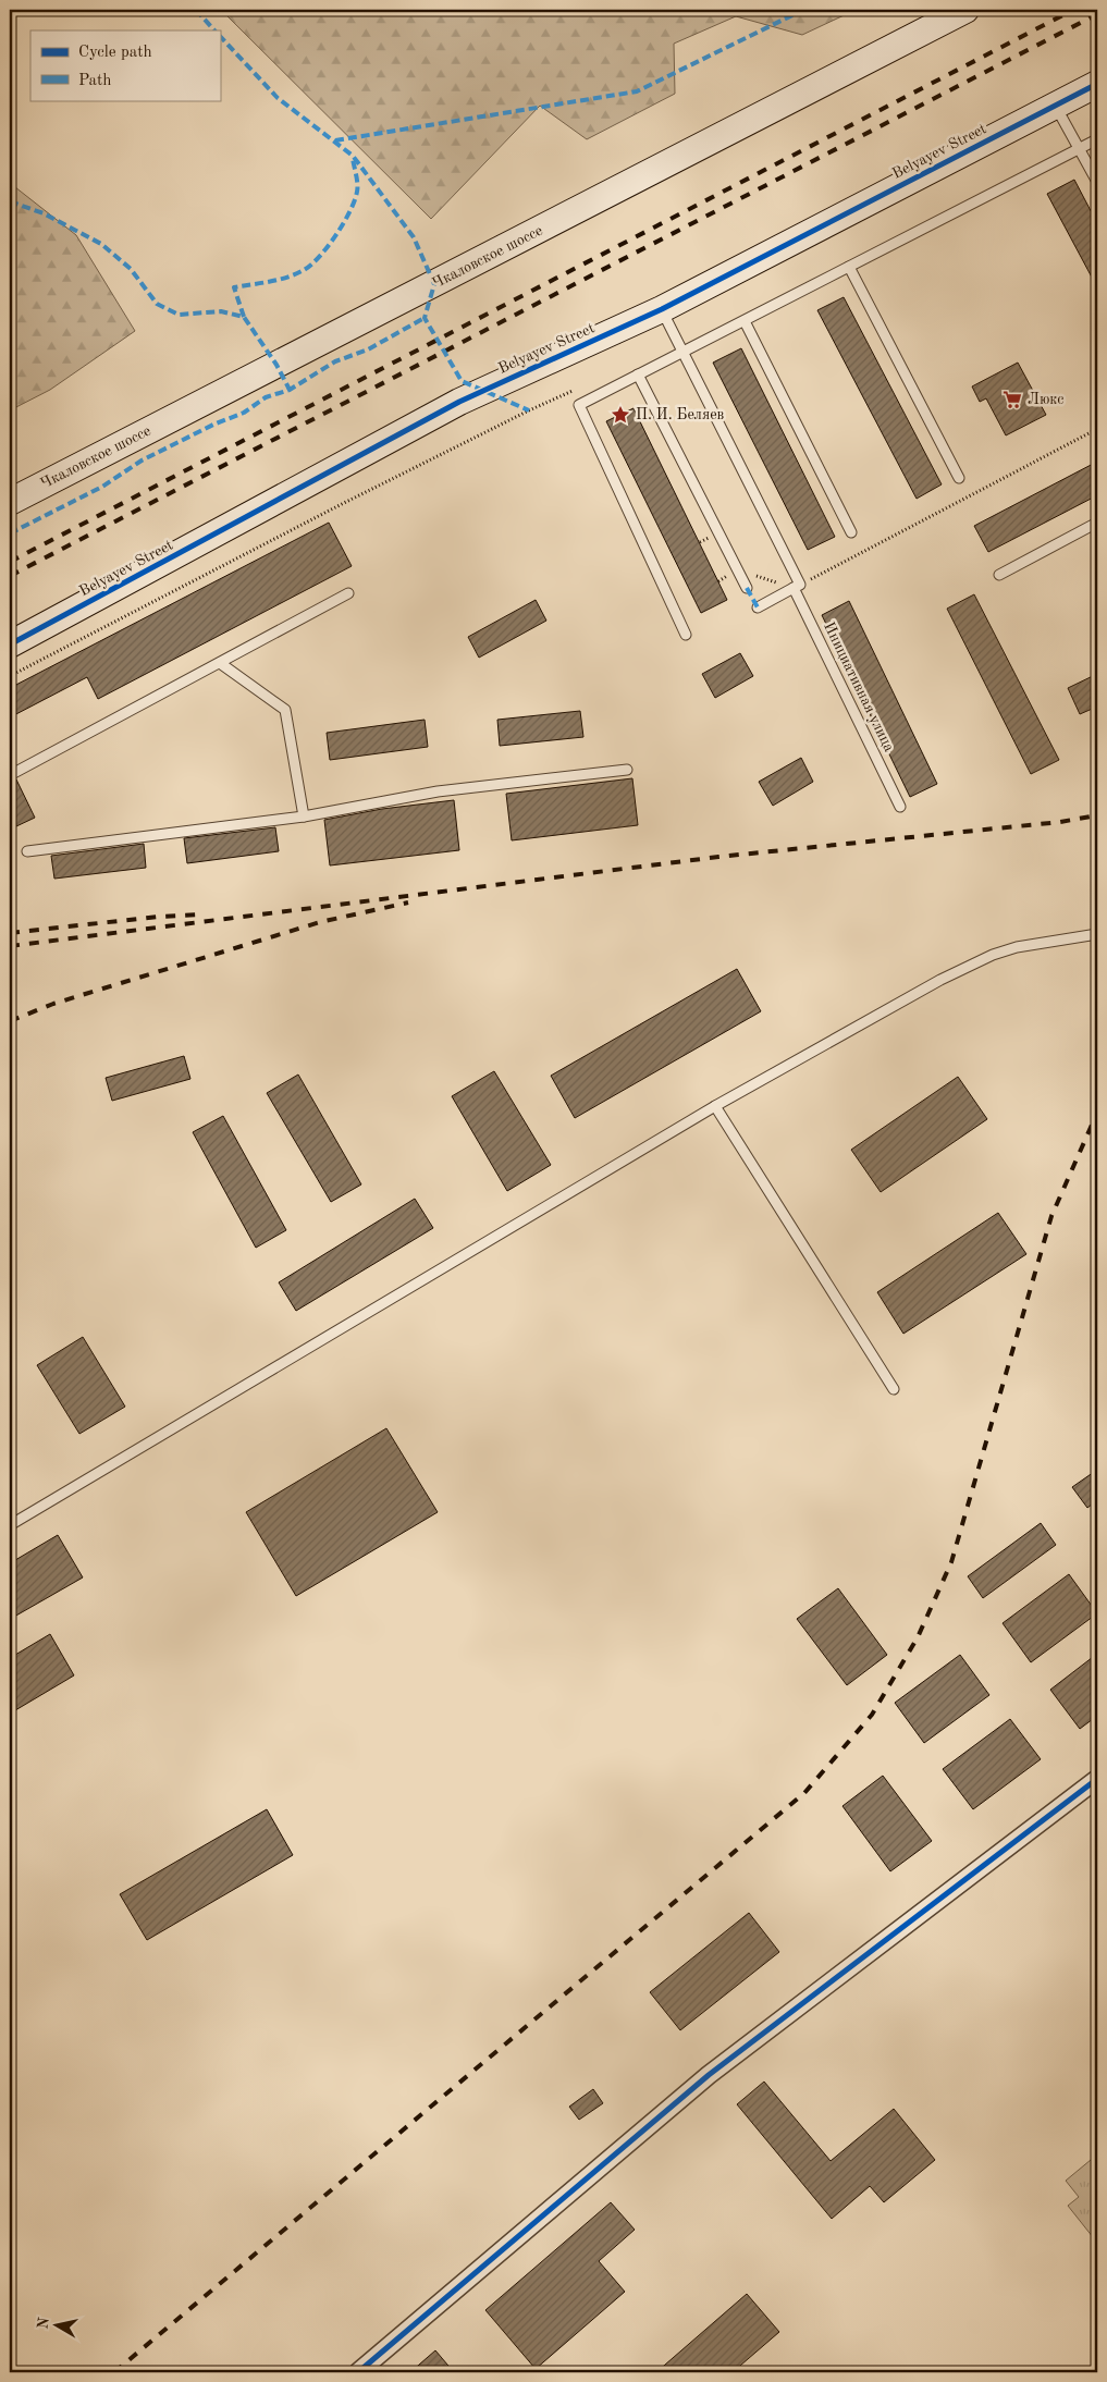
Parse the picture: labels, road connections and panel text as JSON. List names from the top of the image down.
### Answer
{
  "streets": {
    "street": ["Belyayev Street", "Чкаловское шоссе"],
    "lane": ["Инициативная улица"]
  },
  "crossings": [
    ["Belyayev Street", "Инициативная улица"]
  ],
  "places": {
    "supermarket": ["Люкс"],
    "place": ["П. И. Беляев"]
  },
  "legend": ["Cycle path", "Path"],
  "north": "left"
}
